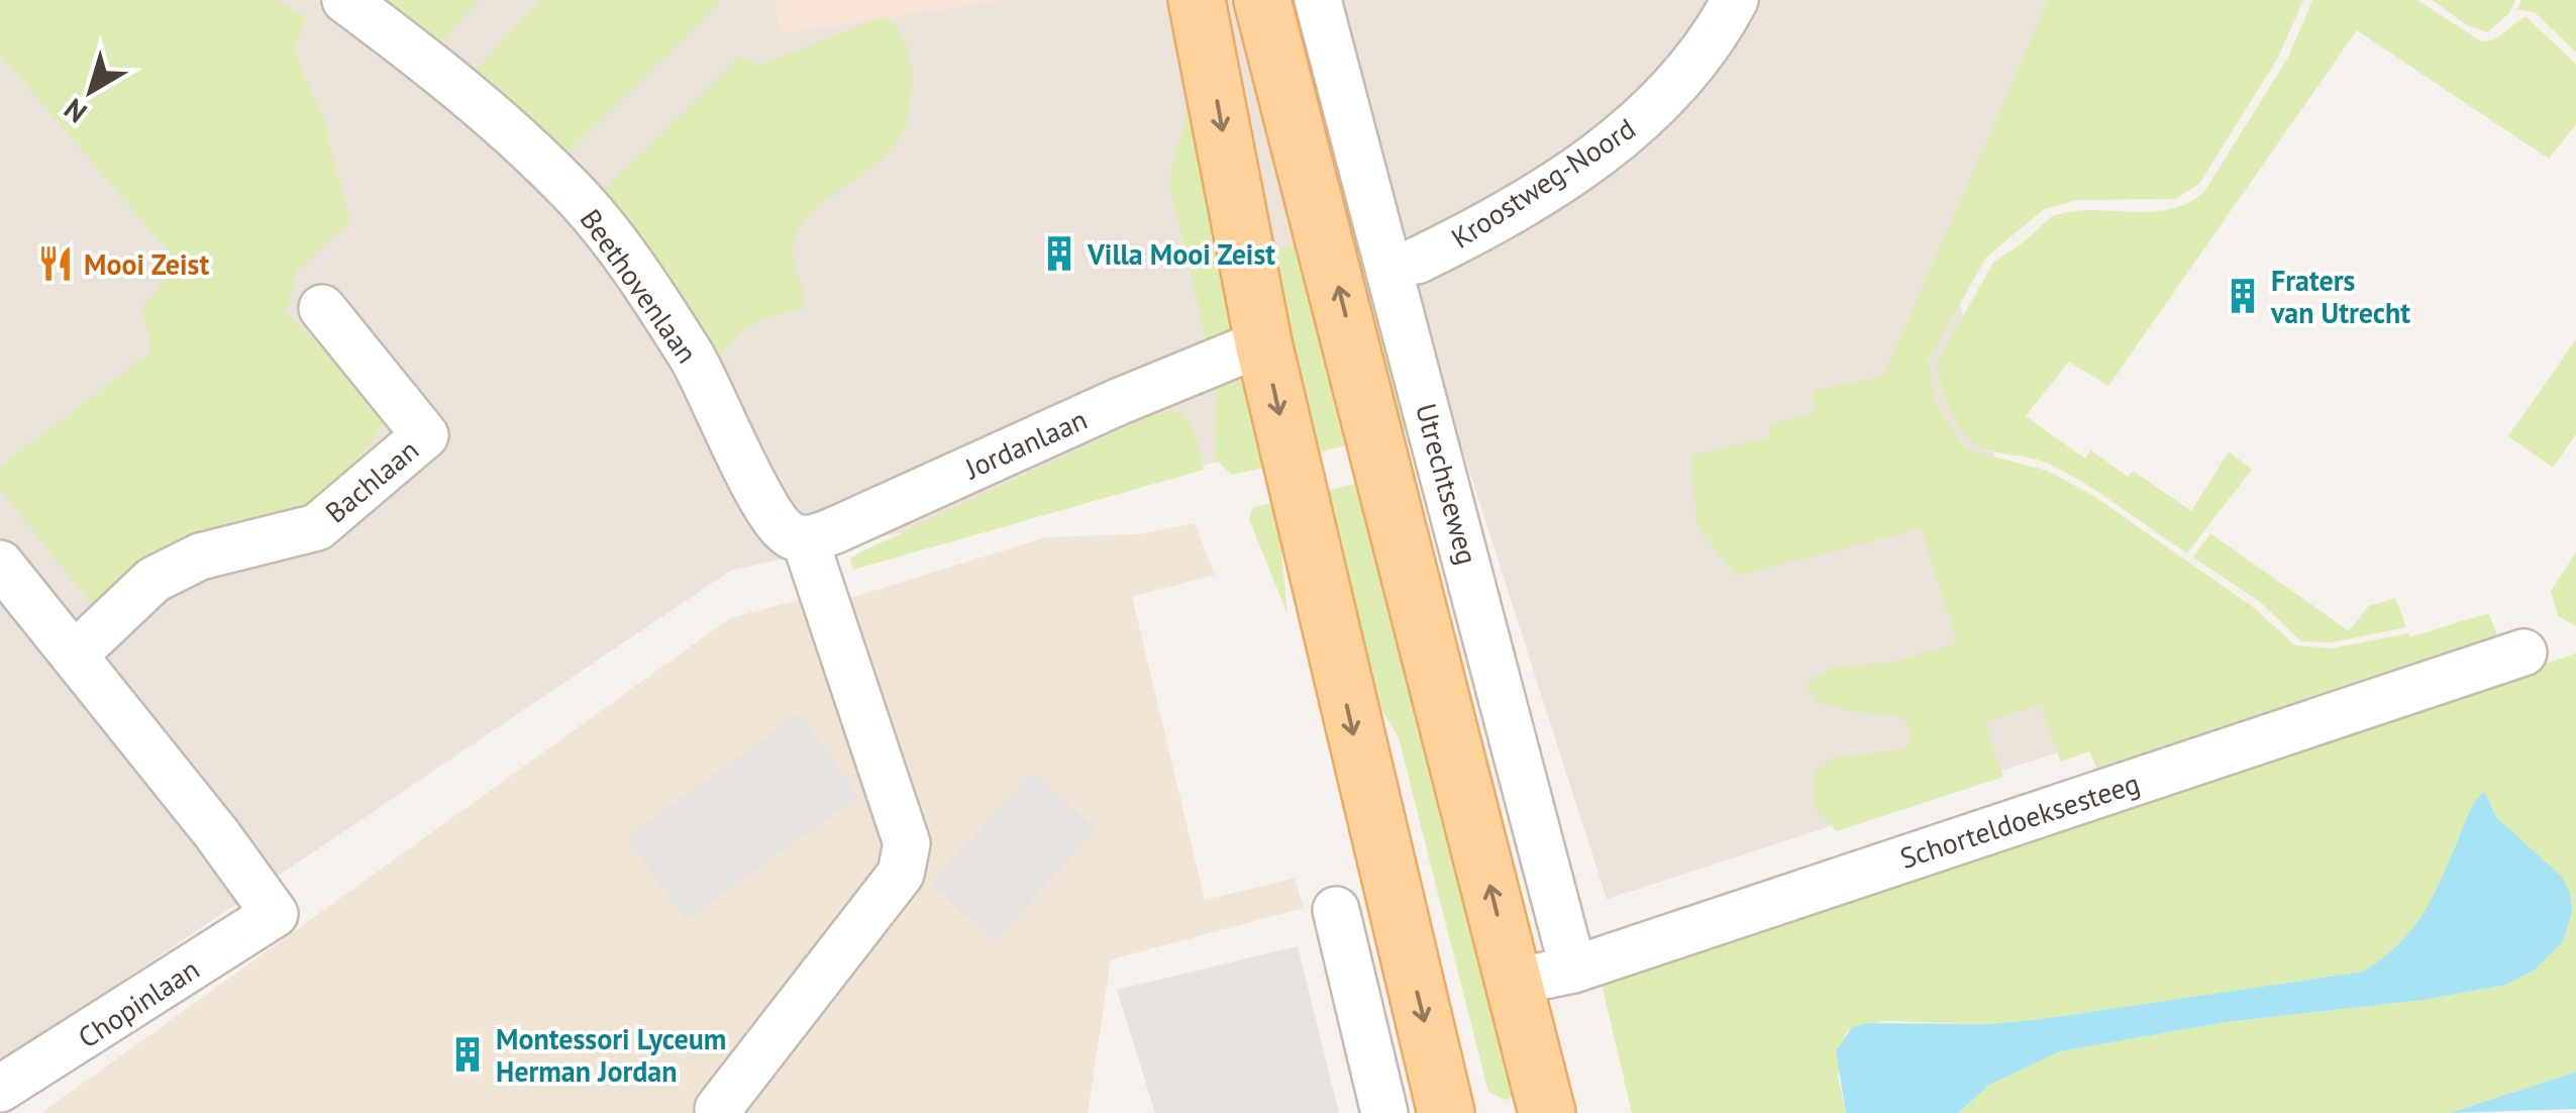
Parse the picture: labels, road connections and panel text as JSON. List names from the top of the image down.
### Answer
{
  "streets": {
    "main road": ["Utrechtseweg"],
    "street": [
      "Kroostweg-Noord",
      "Beethovenlaan",
      "Jordanlaan",
      "Bachlaan",
      "Schorteldoeksesteeg",
      "Chopinlaan"
    ]
  },
  "crossings": [
    ["Beethovenlaan", "Jordanlaan"],
    ["Bachlaan", "Chopinlaan"],
    ["Utrechtseweg", "Schorteldoeksesteeg"]
  ],
  "places": {
    "building": ["Villa Mooi Zeist", "Fraters van Utrecht", "Montessori Lyceum Herman Jordan"],
    "restaurant": ["Mooi Zeist"]
  },
  "north": "bottom left"
}
